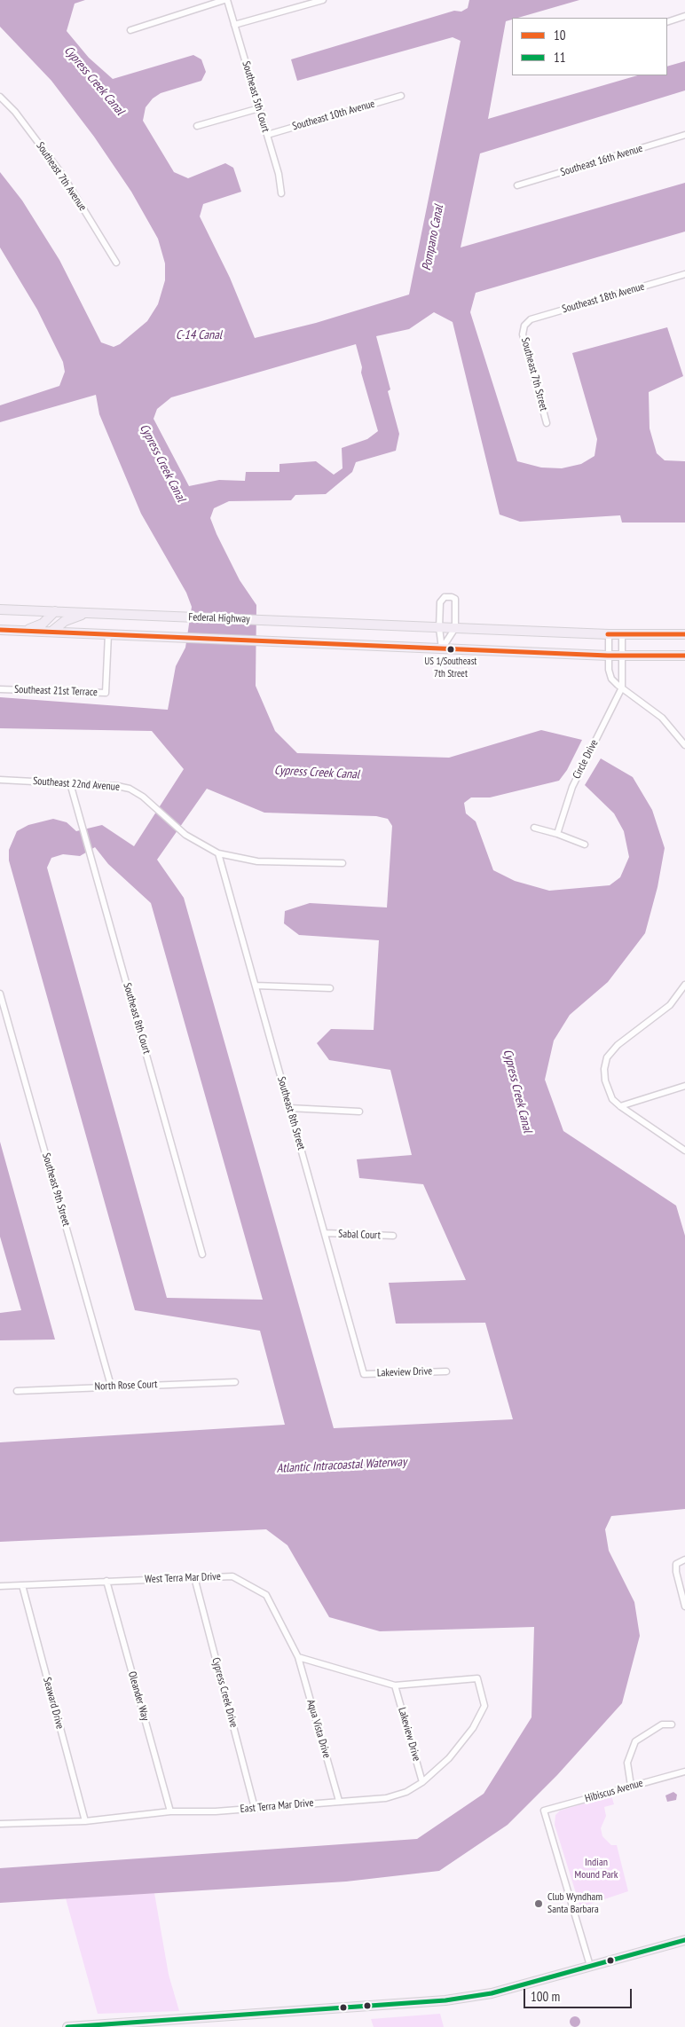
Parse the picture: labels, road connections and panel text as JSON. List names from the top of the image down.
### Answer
{
  "streets": {
    "main road": ["Federal Highway"],
    "street": [
      "Southeast 5th Court",
      "Southeast 10th Avenue",
      "Southeast 16th Avenue",
      "Southeast 7th Avenue",
      "Southeast 18th Avenue",
      "Southeast 7th Street",
      "Southeast 21st Terrace",
      "Circle Drive",
      "Southeast 22nd Avenue",
      "Southeast 8th Court",
      "Southeast 8th Street",
      "Southeast 9th Street",
      "Sabal Court",
      "Lakeview Drive",
      "North Rose Court",
      "West Terra Mar Drive",
      "Cypress Creek Drive",
      "Oleander Way",
      "Seaward Drive",
      "Aqua Vista Drive",
      "Hibiscus Avenue",
      "East Terra Mar Drive"
    ]
  },
  "crossings": [
    ["Southeast 5th Court", "Southeast 10th Avenue"],
    ["Southeast 18th Avenue", "Southeast 7th Street"],
    ["Federal Highway", "Southeast 21st Terrace"],
    ["Southeast 22nd Avenue", "Southeast 8th Court"],
    ["Southeast 22nd Avenue", "Southeast 8th Street"],
    ["Southeast 8th Street", "Sabal Court"],
    ["Southeast 8th Street", "Lakeview Drive"],
    ["Southeast 9th Street", "North Rose Court"],
    ["Lakeview Drive", "East Terra Mar Drive"],
    ["West Terra Mar Drive", "Cypress Creek Drive"],
    ["West Terra Mar Drive", "Oleander Way"],
    ["West Terra Mar Drive", "Seaward Drive"],
    ["West Terra Mar Drive", "Aqua Vista Drive"],
    ["Cypress Creek Drive", "East Terra Mar Drive"],
    ["Oleander Way", "East Terra Mar Drive"],
    ["Seaward Drive", "East Terra Mar Drive"],
    ["Aqua Vista Drive", "East Terra Mar Drive"]
  ],
  "water": [
    "Cypress Creek Canal",
    "Pompano Canal",
    "C-14 Canal",
    "Atlantic Intracoastal Waterway"
  ],
  "parks": ["Indian Mound Park"],
  "places": ["US 1/Southeast 7th Street", "Club Wyndham Santa Barbara"],
  "lines": ["transit line 10", "transit line 11"],
  "legend": ["10", "11"],
  "scale_bar": "100 m"
}
